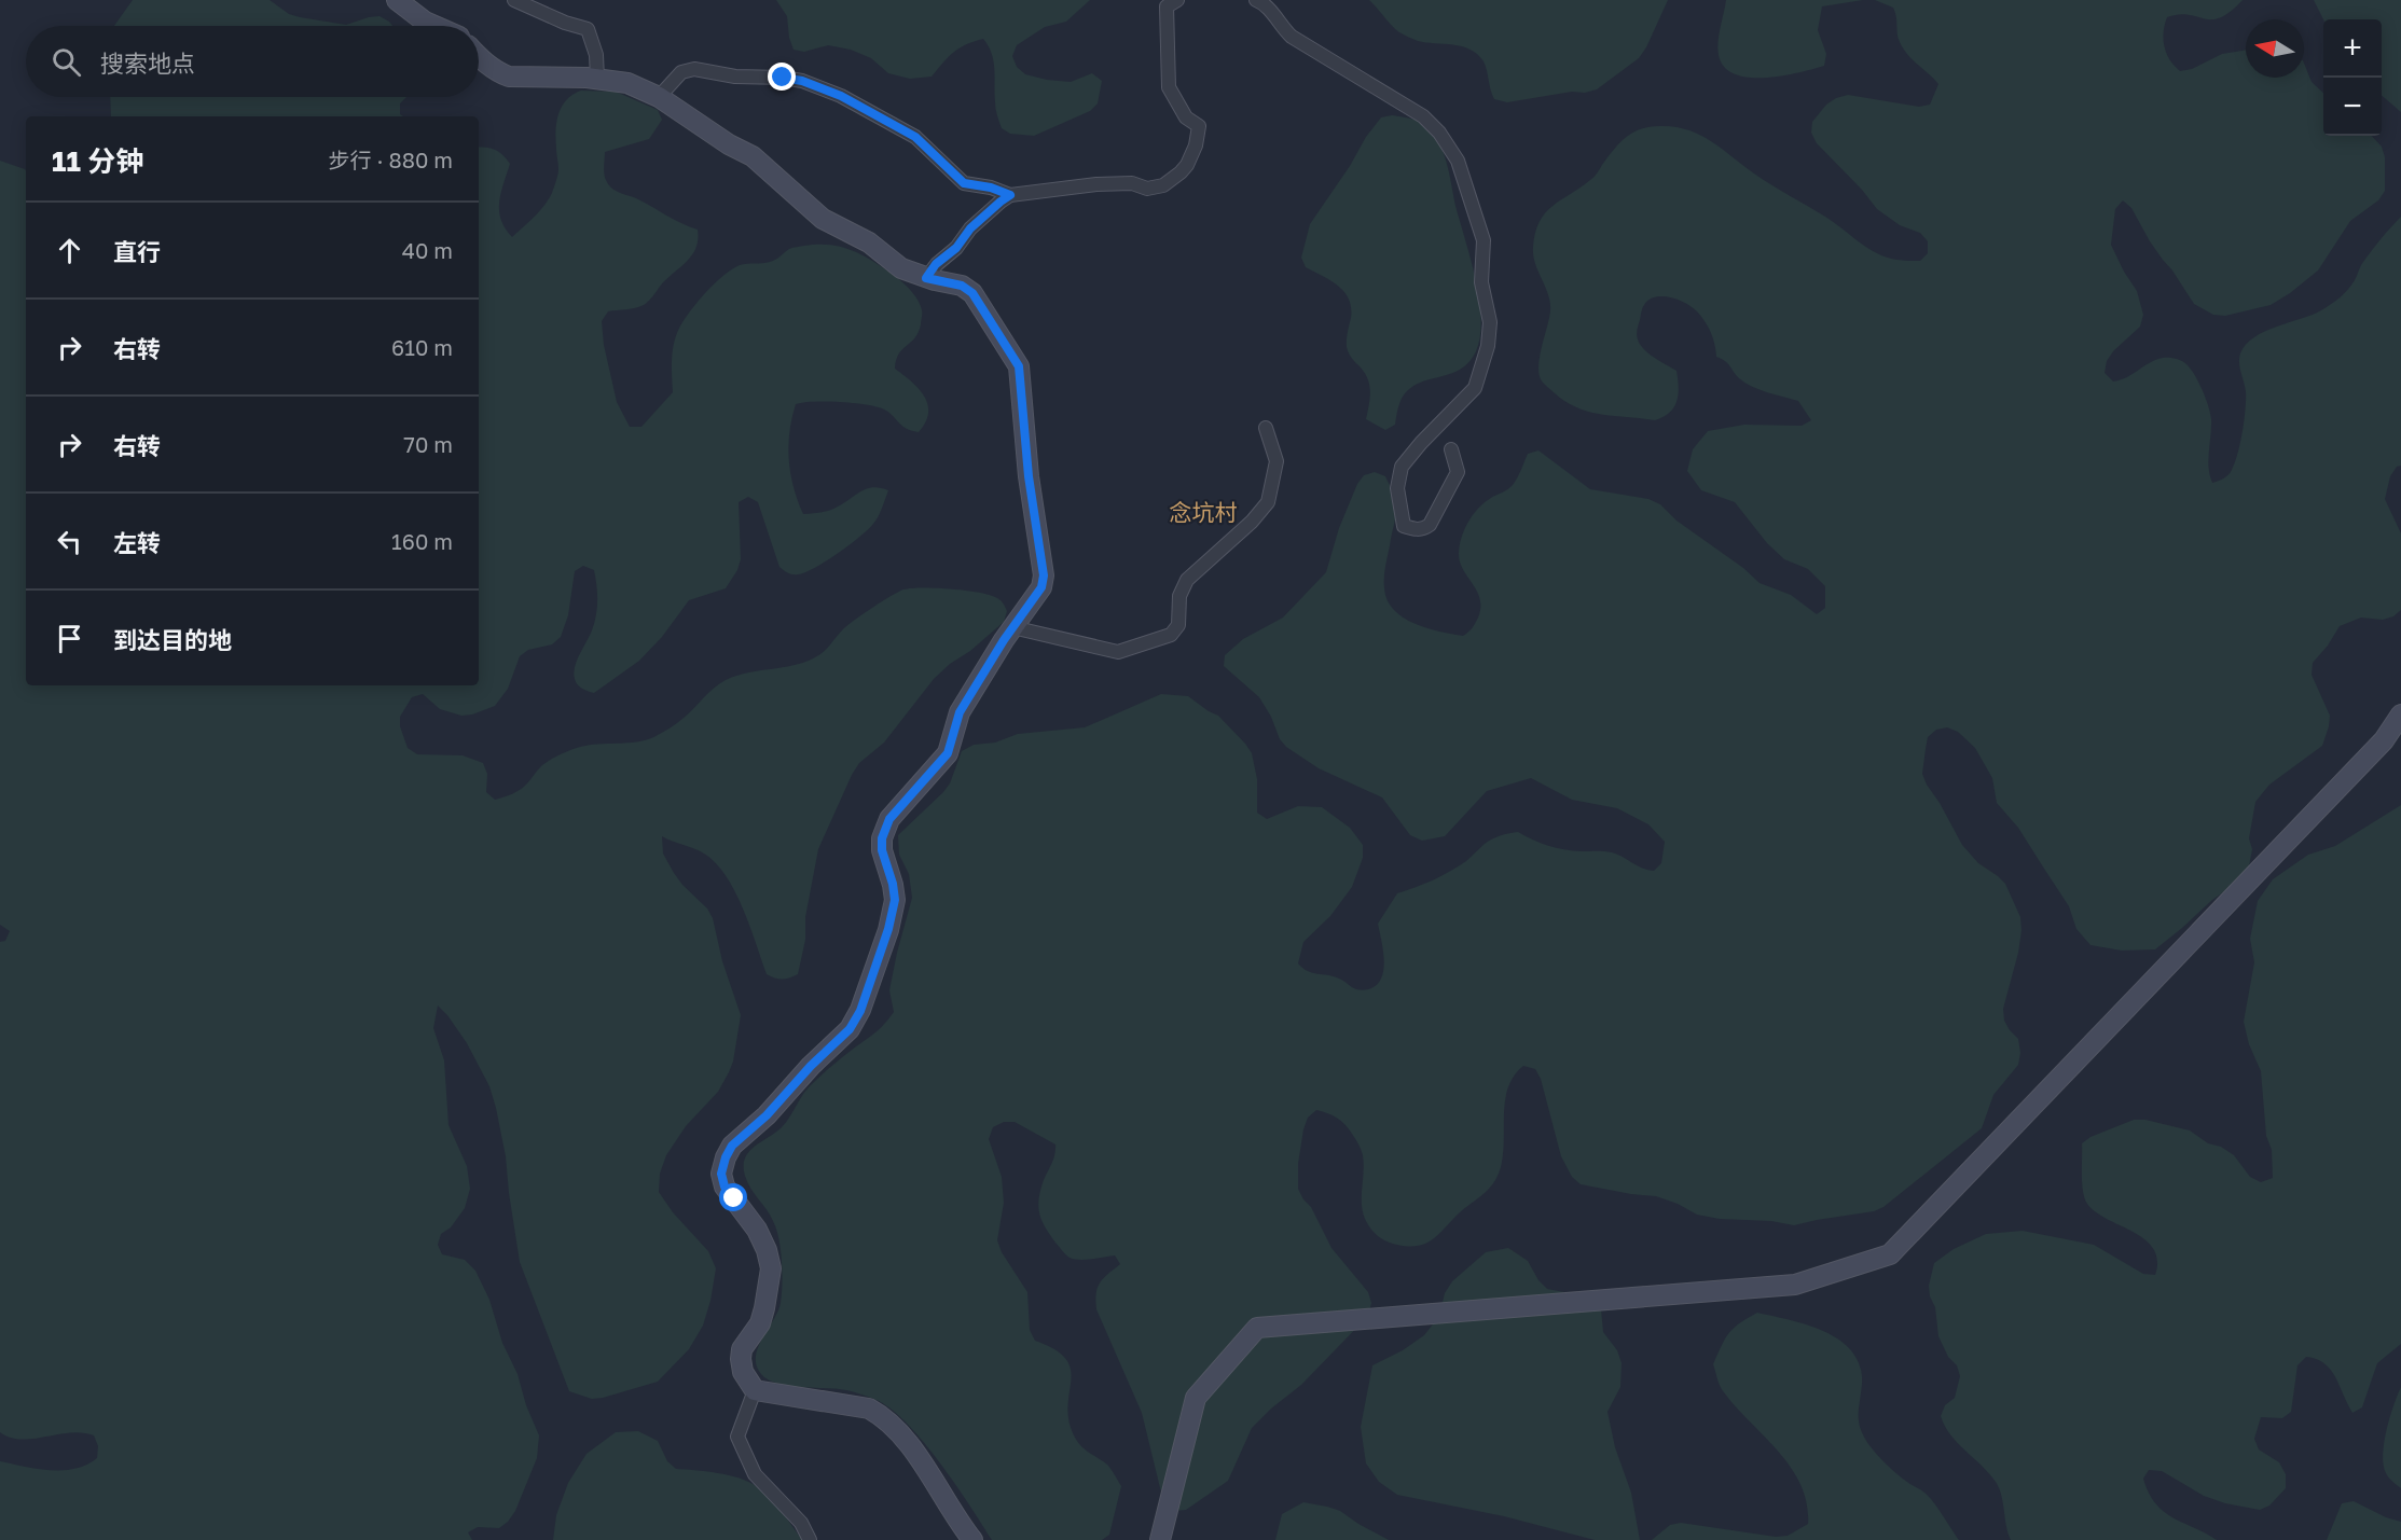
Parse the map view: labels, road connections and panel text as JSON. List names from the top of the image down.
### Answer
{
  "districts": ["念坑村"],
  "north": "left",
  "page": {
    "map_buttons": ["+", "−"],
    "search": "搜索地点",
    "heading": ["11 分钟", "步行 · 880 m"],
    "list": [
      ["直行", "40 m"],
      ["右转", "610 m"],
      ["右转", "70 m"],
      ["左转", "160 m"],
      "到达目的地"
    ]
  }
}
